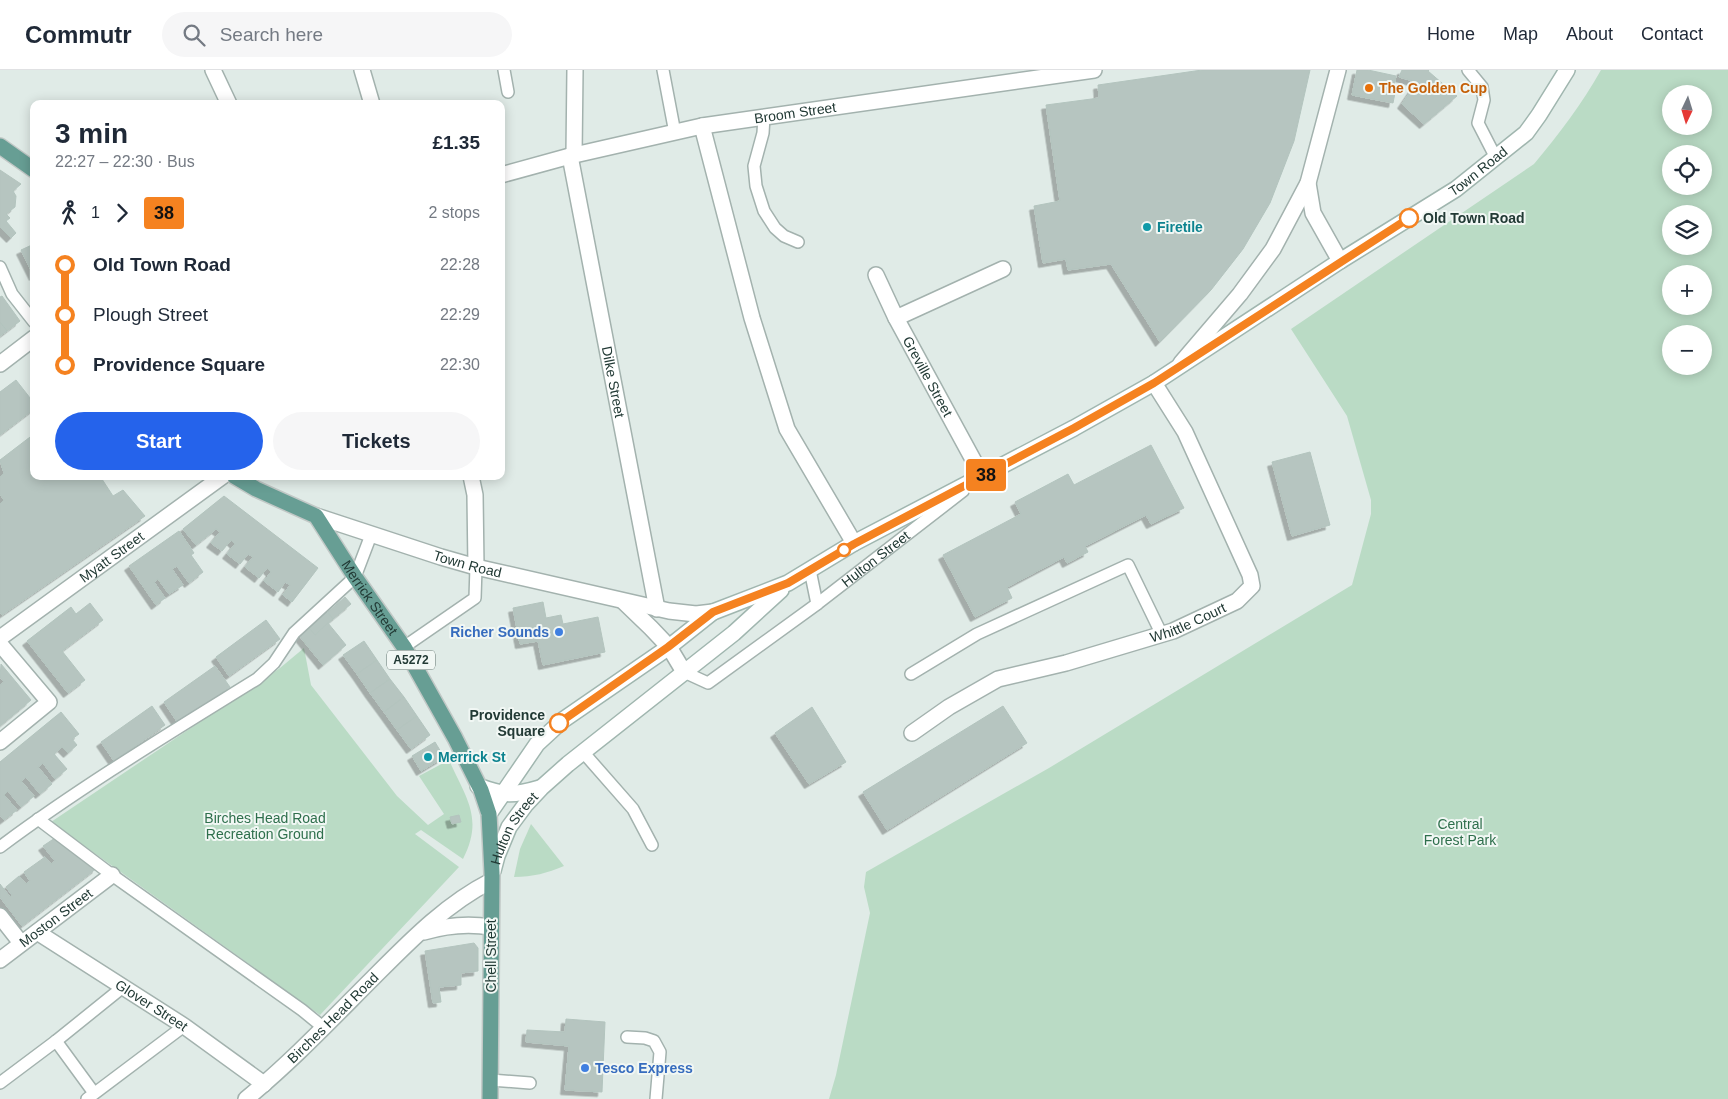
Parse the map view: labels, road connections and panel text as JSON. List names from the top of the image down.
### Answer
{
  "streets": {
    "main road": ["Merrick Street", "A5272", "Chell Street"],
    "street": [
      "Broom Street",
      "Town Road",
      "Greville Street",
      "Dilke Street",
      "Myatt Street",
      "Hulton Street",
      "Whittle Court",
      "Moston Street",
      "Glover Street",
      "Birches Head Road"
    ]
  },
  "crossings": [
    ["Broom Street", "Dilke Street"],
    ["Town Road", "Greville Street"],
    ["Town Road", "Dilke Street"],
    ["Town Road", "Hulton Street"],
    ["Town Road", "Merrick Street"],
    ["Town Road", "Whittle Court"],
    ["Greville Street", "Hulton Street"],
    ["Hulton Street", "Merrick Street"],
    ["Hulton Street", "Chell Street"],
    ["Hulton Street", "Birches Head Road"],
    ["Merrick Street", "Chell Street"],
    ["Moston Street", "Glover Street"],
    ["Chell Street", "Birches Head Road"],
    ["Glover Street", "Birches Head Road"]
  ],
  "parks": ["Birches Head Road Recreation Ground", "Central Forest Park"],
  "places": [
    "The Golden Cup",
    "Old Town Road",
    "Firetile",
    "Richer Sounds",
    "Providence Square",
    "Merrick St",
    "Tesco Express"
  ],
  "lines": ["bus line 38"],
  "north": "bottom",
  "page": {
    "header": "Commutr",
    "search": "Search here",
    "nav": [
      "Home",
      "Map",
      "About",
      "Contact"
    ],
    "on_map": "38",
    "map_buttons": ["+", "−"],
    "heading": ["3 min", "22:27 – 22:30 · Bus", "£1.35"],
    "legs": ["1", "38", "2 stops"],
    "list": [
      {
        "name": "Old Town Road",
        "value": "22:28"
      },
      {
        "name": "Plough Street",
        "value": "22:29"
      },
      {
        "name": "Providence Square",
        "value": "22:30"
      }
    ],
    "buttons": ["Start", "Tickets"]
  }
}
